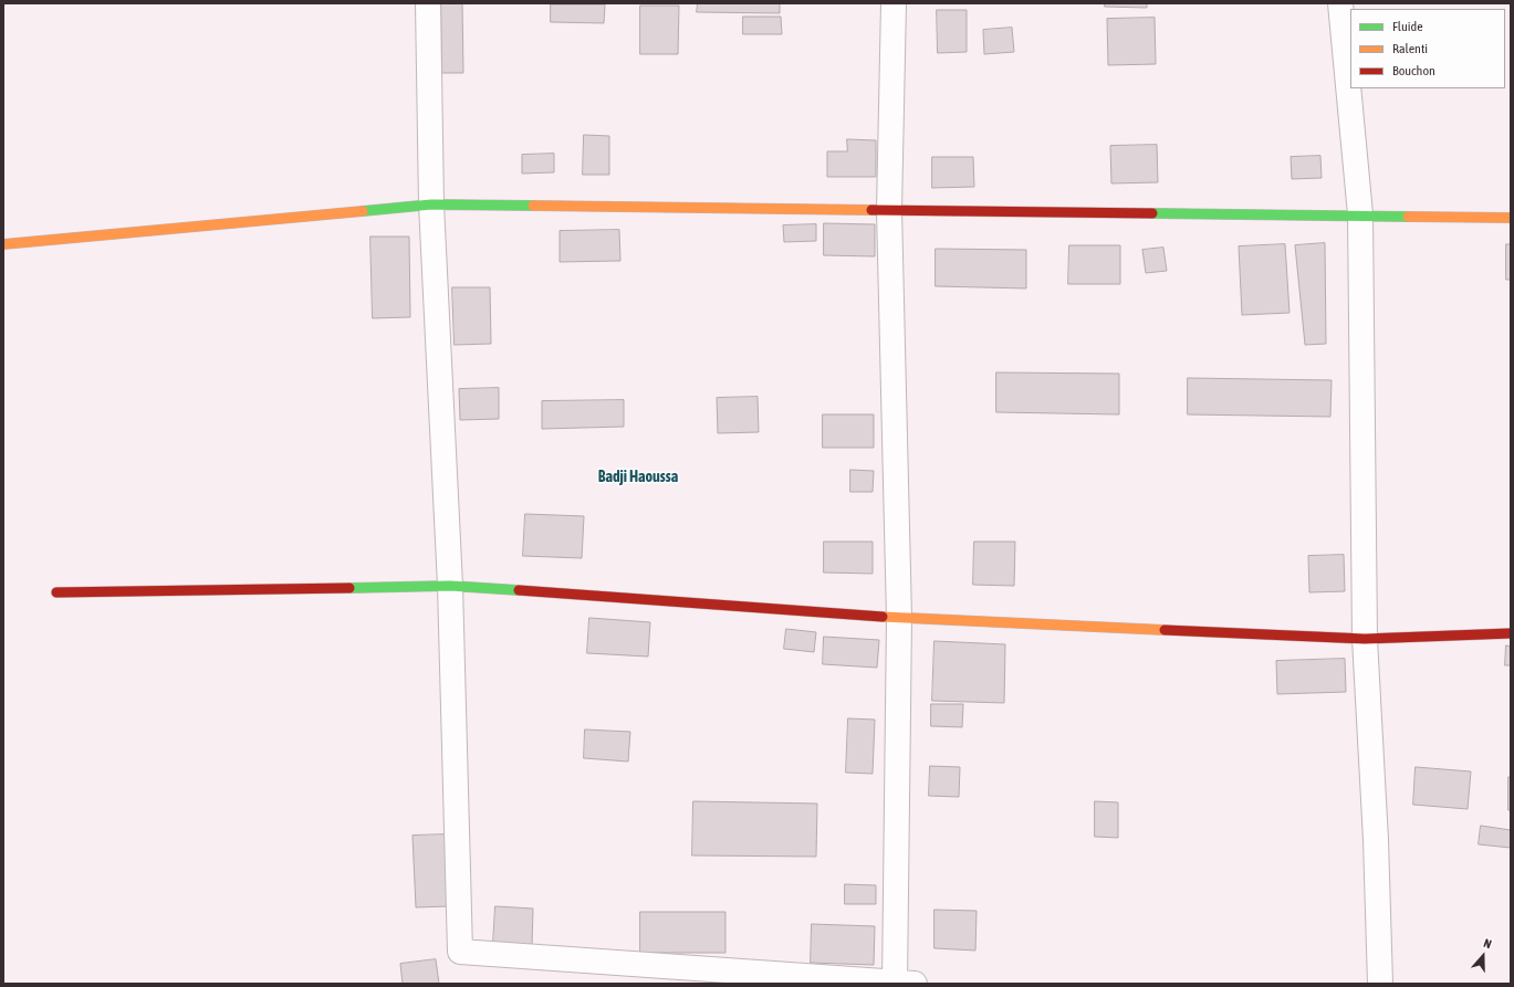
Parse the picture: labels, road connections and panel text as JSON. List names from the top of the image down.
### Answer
{
  "districts": ["Badji Haoussa"],
  "legend": ["Fluide", "Ralenti", "Bouchon"],
  "north": "top"
}
